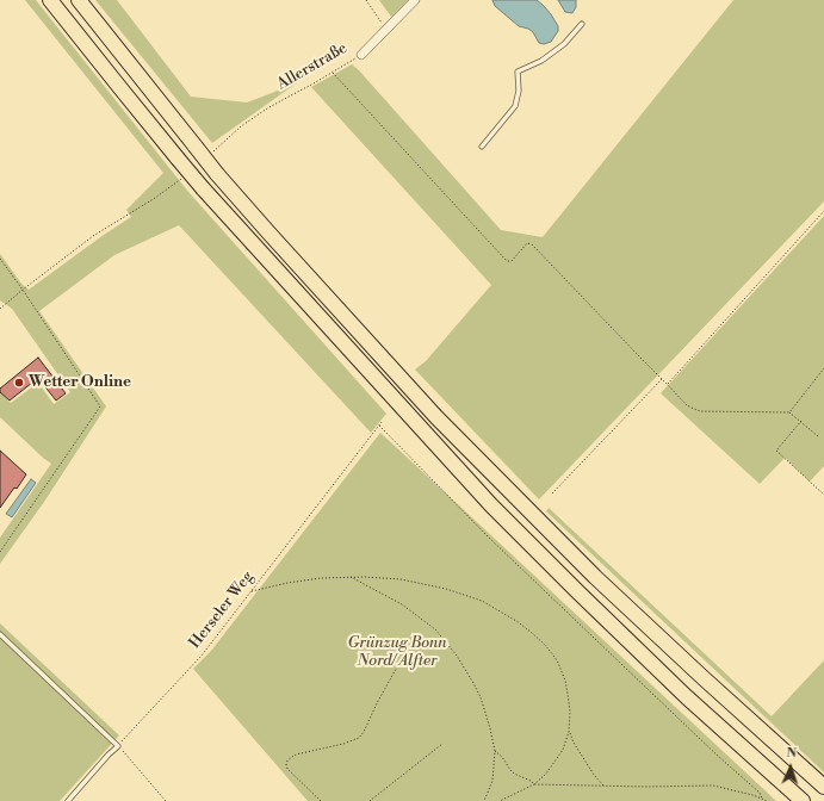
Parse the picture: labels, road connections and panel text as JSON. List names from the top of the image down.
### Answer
{
  "streets": {
    "street": ["Allerstraße"],
    "path": ["Herseler Weg"]
  },
  "parks": ["Grünzug Bonn Nord/ Alfter"],
  "places": ["Wetter Online"],
  "north": "top"
}
